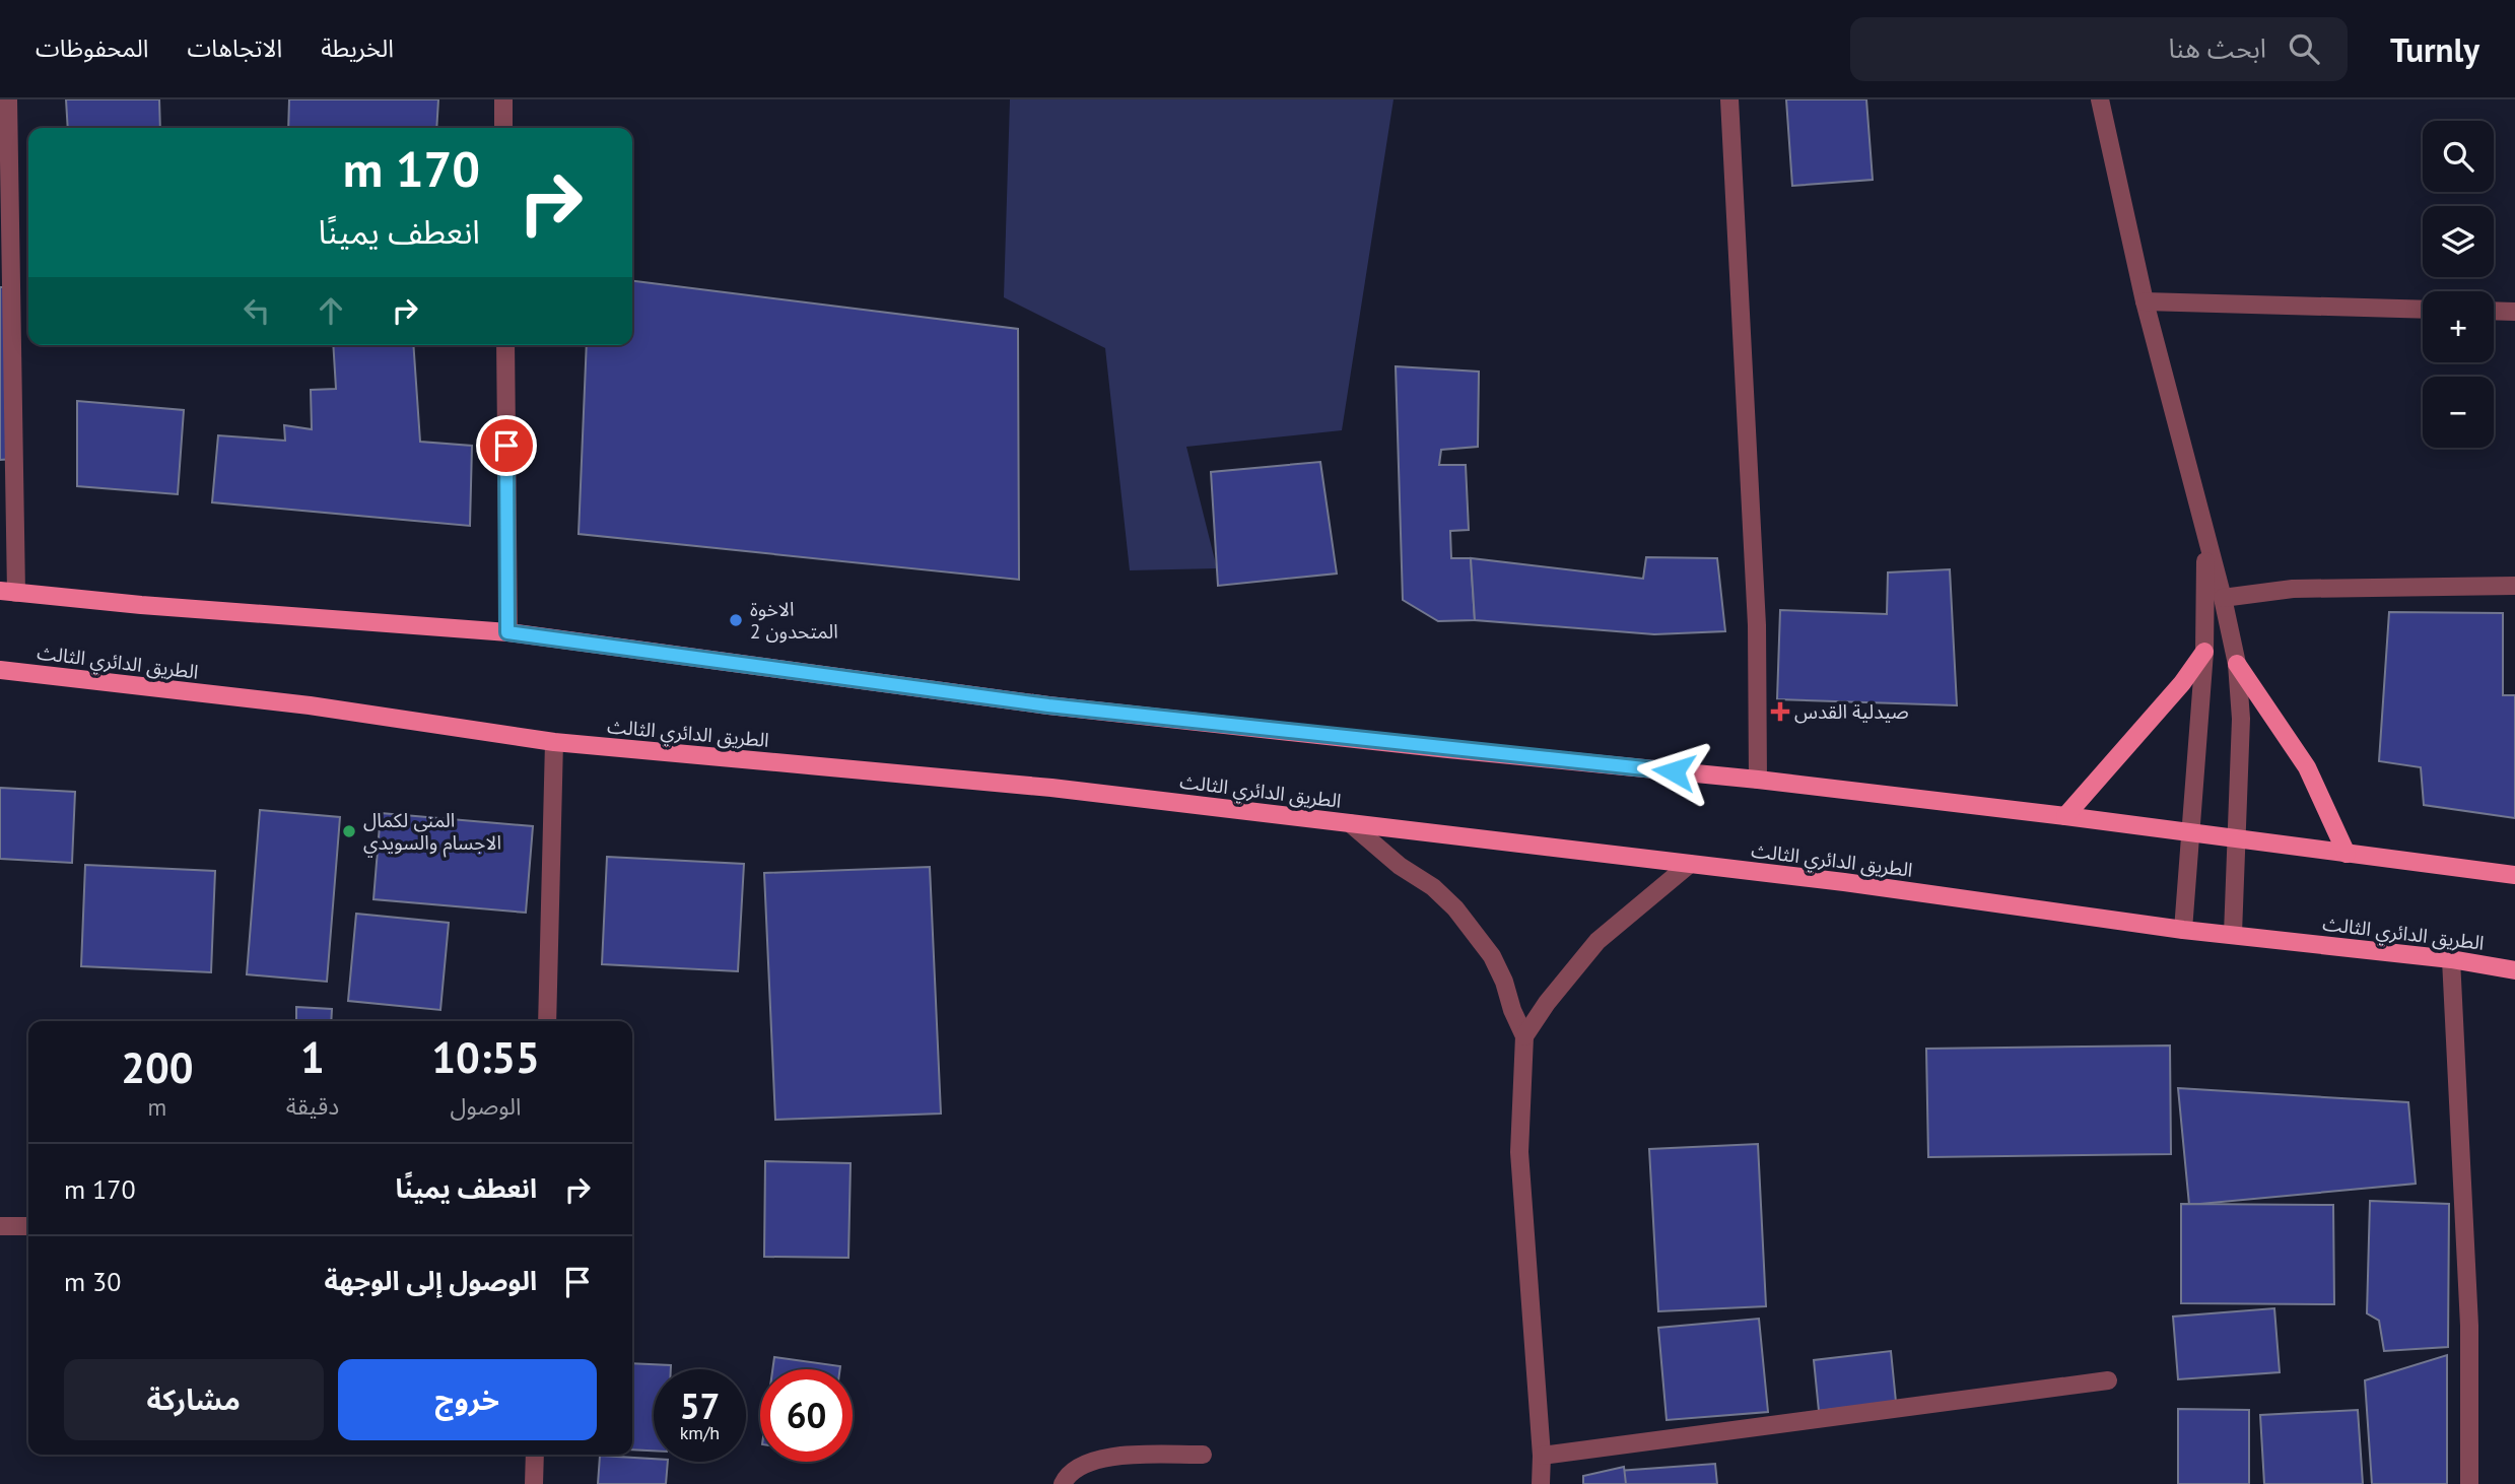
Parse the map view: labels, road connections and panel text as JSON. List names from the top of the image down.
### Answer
{
  "streets": {
    "main road": ["الطريق الدائري الثالث"]
  },
  "places": {
    "other": ["الاخوة المتحدون 2", "المنى لكمال الاجسام والسويدي"],
    "health": ["صيدلية القدس"]
  },
  "page": {
    "header": "Turnly",
    "search": "ابحث هنا",
    "nav": ["الخريطة", "الاتجاهات", "المحفوظات"],
    "map_buttons": ["+", "−"],
    "turn": ["170 m", "انعطف يمينًا"],
    "eta": [
      "10:55",
      "الوصول",
      "1",
      "دقيقة",
      "200",
      "m"
    ],
    "list": [
      {
        "name": "انعطف يمينًا",
        "value": "170 m"
      },
      {
        "name": "الوصول إلى الوجهة",
        "value": "30 m"
      }
    ],
    "buttons": ["خروج", "مشاركة"],
    "speed": "57 km/h",
    "limit": "60"
  }
}
